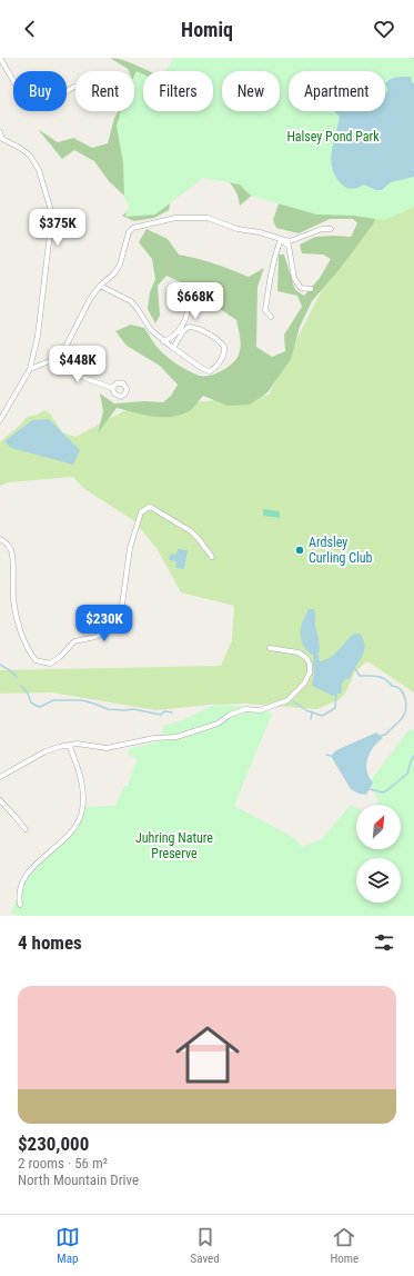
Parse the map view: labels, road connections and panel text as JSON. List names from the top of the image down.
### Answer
{
  "parks": ["Halsey Pond Park", "Juhring Nature Preserve"],
  "places": ["Ardsley Curling Club"],
  "north": "top right",
  "page": {
    "header": "Homiq",
    "chip": [
      "Buy",
      "Rent",
      "Filters",
      "New",
      "Apartment"
    ],
    "price": [
      "$375K",
      "$668K",
      "$448K",
      "$230K"
    ],
    "heading": "4 homes",
    "list": [
      {
        "name": "$230,000",
        "note": "2 rooms · 56 m² · North Mountain Drive"
      }
    ],
    "tabs": ["Map", "Saved", "Home"]
  }
}
